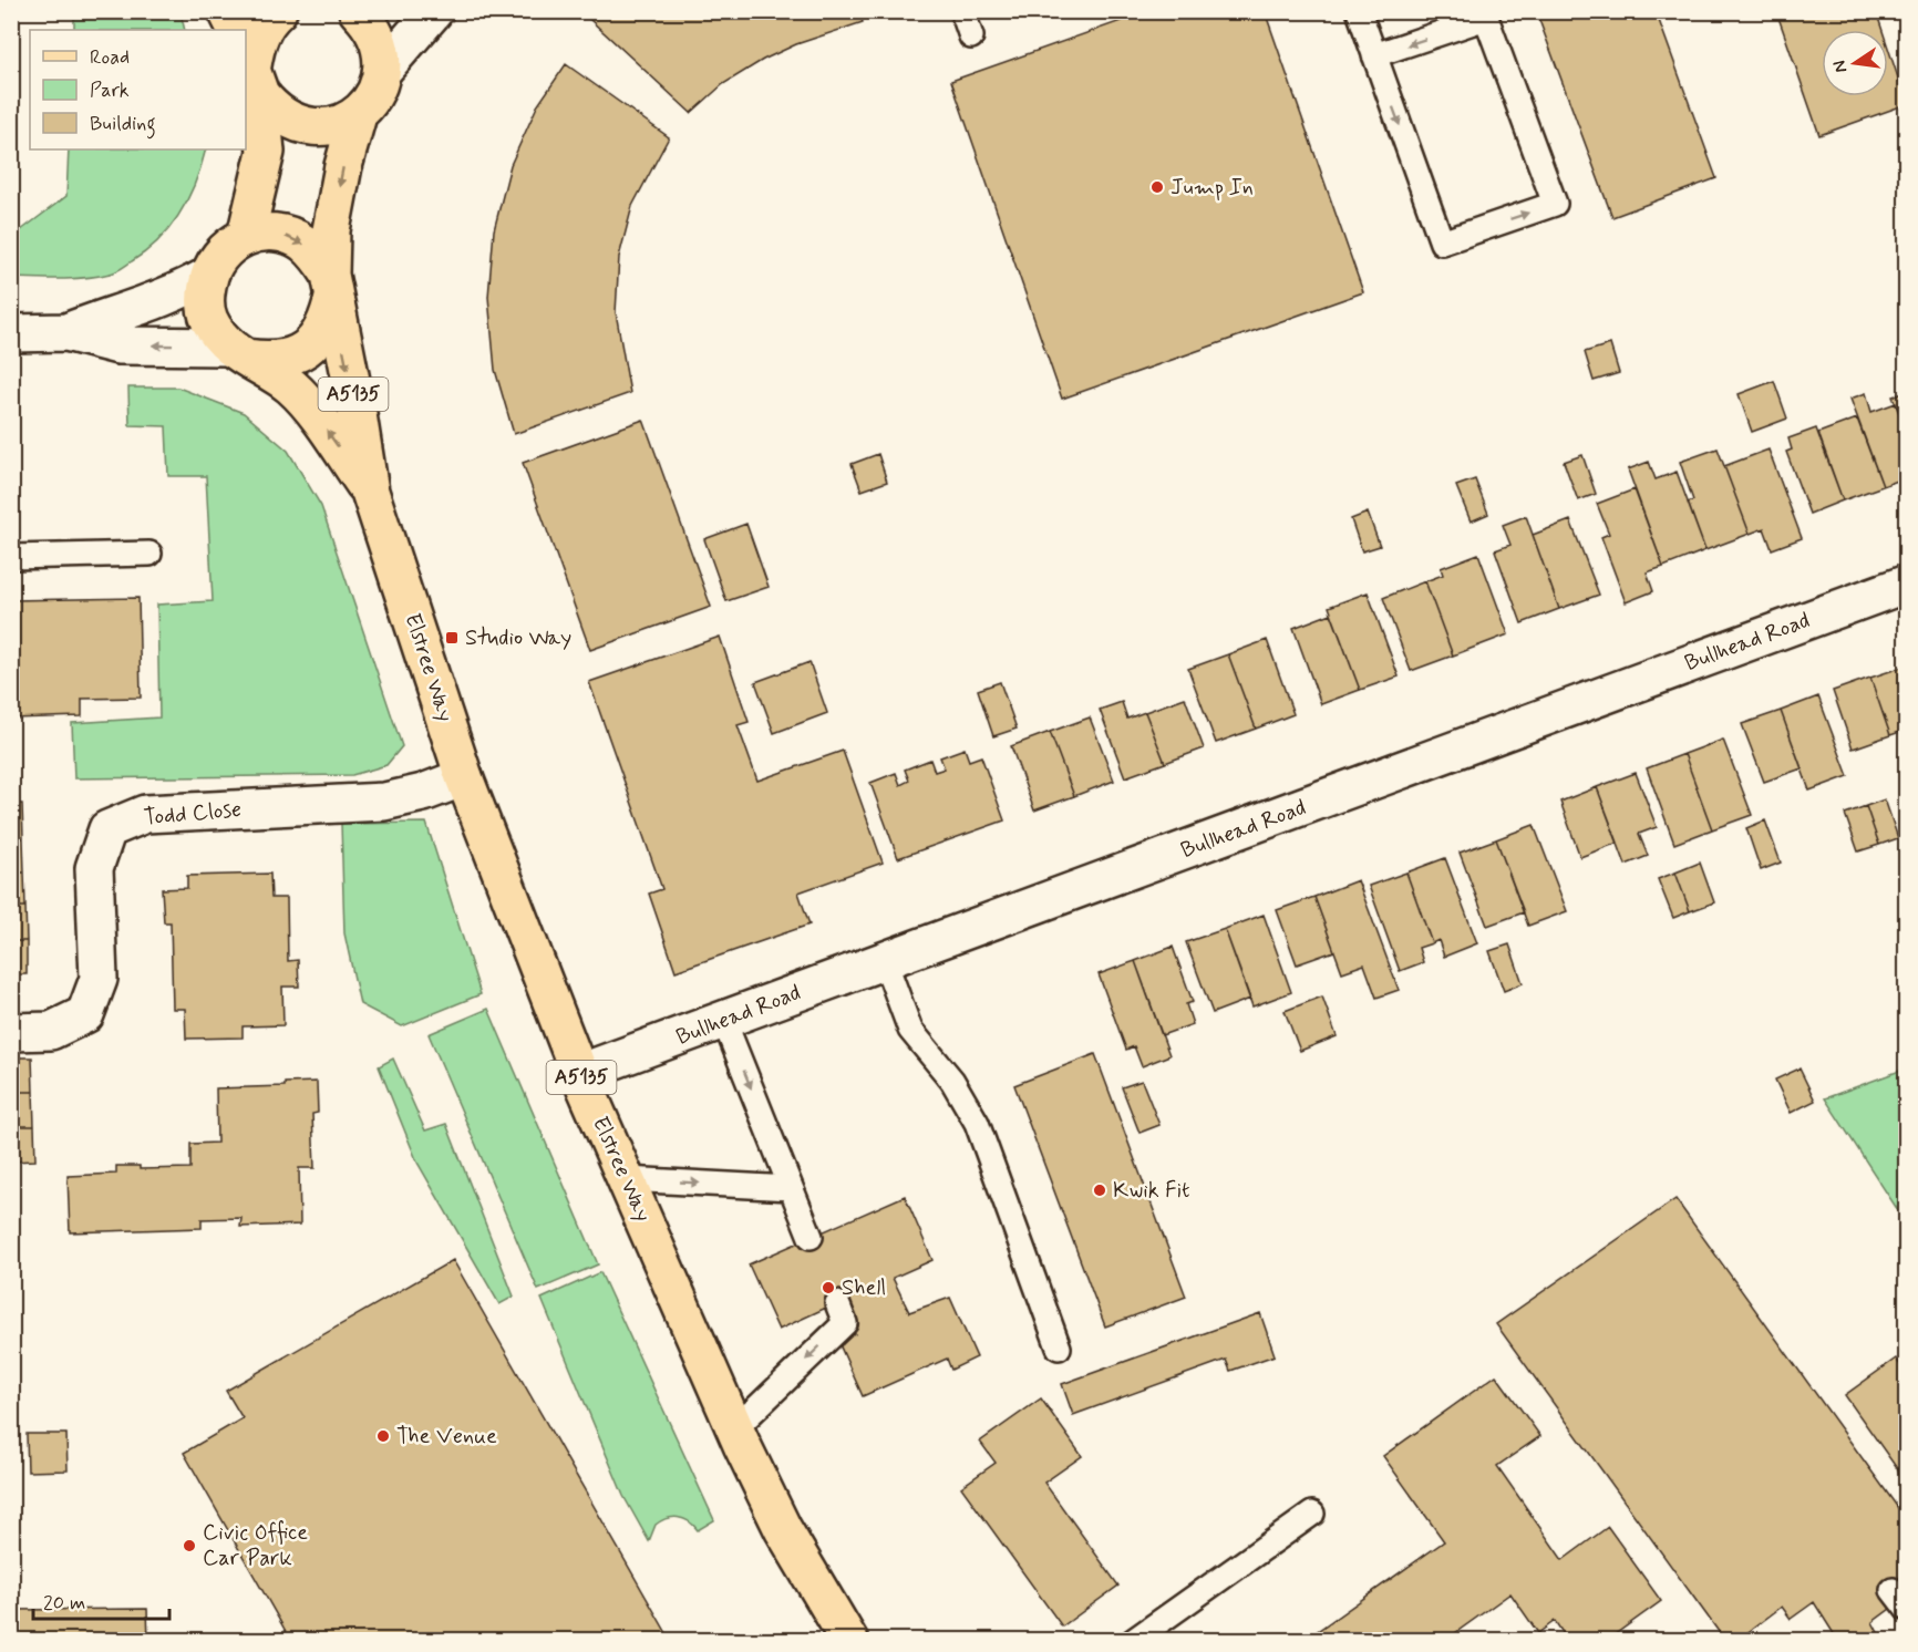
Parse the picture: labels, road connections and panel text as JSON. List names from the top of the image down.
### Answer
{
  "streets": {
    "main road": ["A5135", "Elstree Way"],
    "street": ["Bullhead Road", "Todd Close"]
  },
  "crossings": [
    ["Bullhead Road", "Elstree Way"],
    ["Elstree Way", "Todd Close"]
  ],
  "places": {
    "other": [
      "Jump In",
      "Kwik Fit",
      "Shell",
      "The Venue",
      "Civic Office Car Park"
    ],
    "transit": ["Studio Way"]
  },
  "legend": ["Road", "Park", "Building"],
  "scale_bar": "20 m",
  "north": "left"
}
